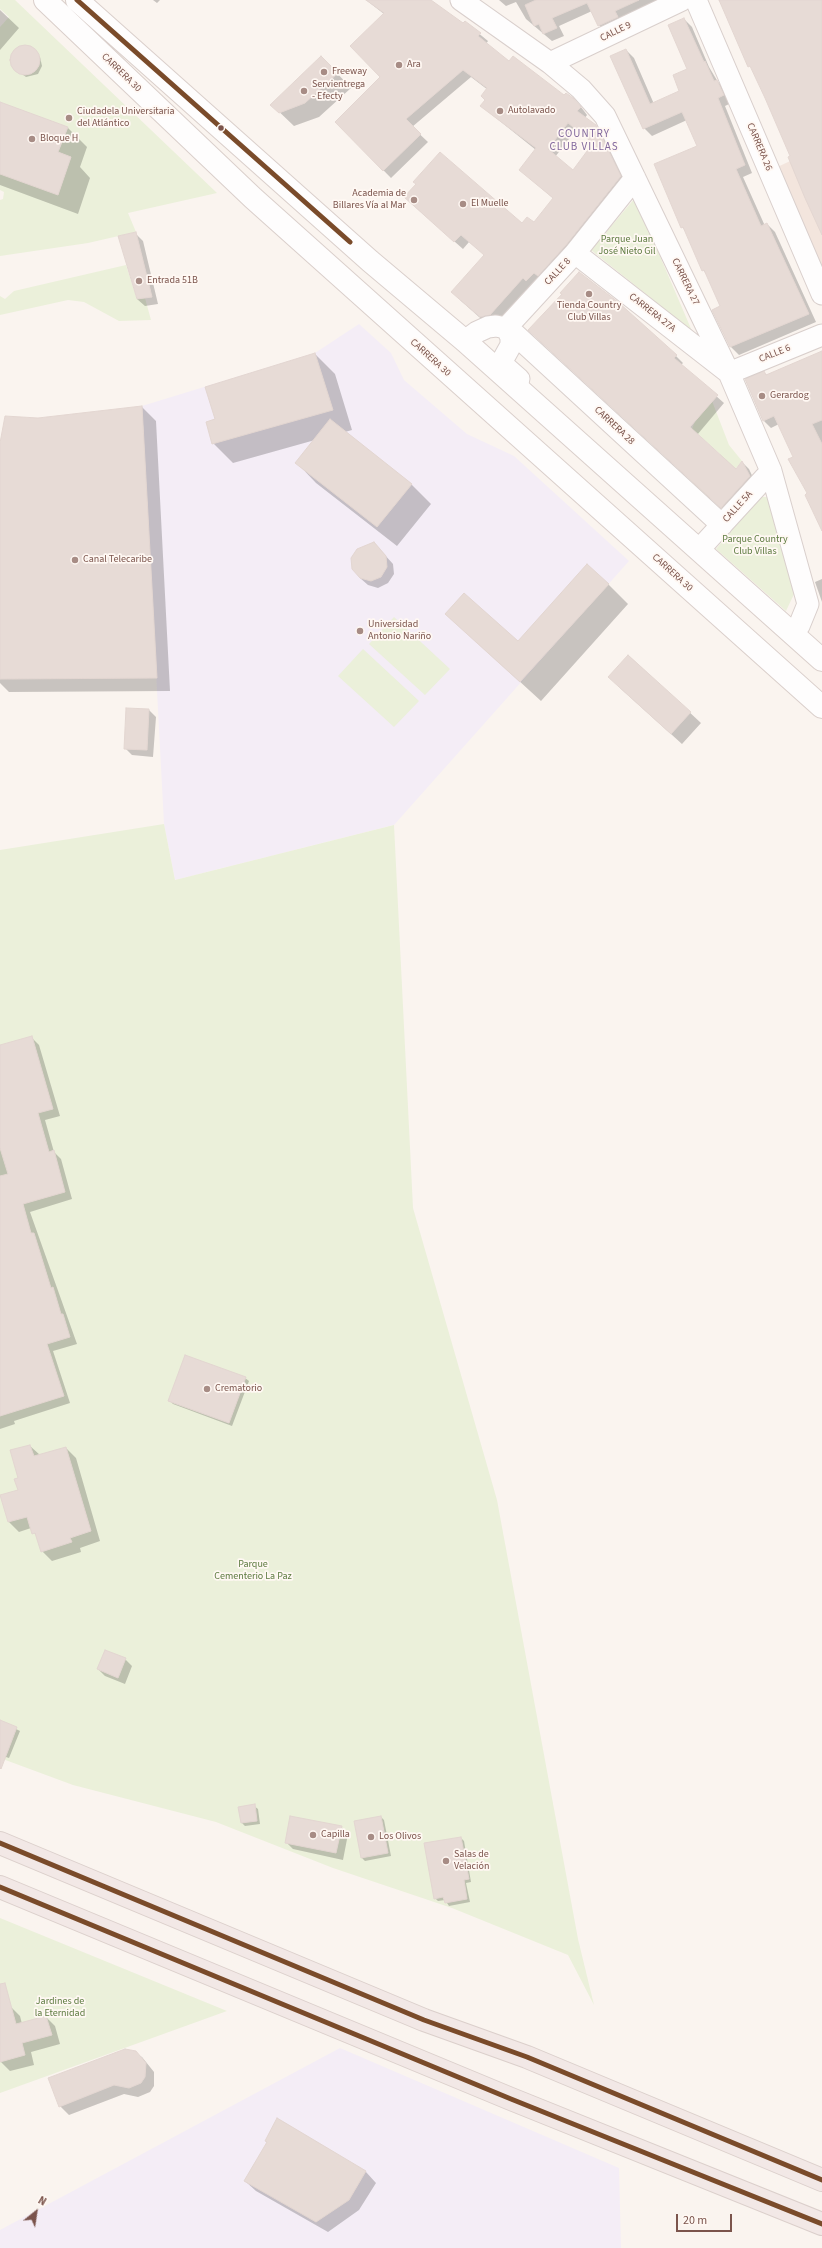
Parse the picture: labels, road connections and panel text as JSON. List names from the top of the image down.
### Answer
{
  "streets": {
    "main road": ["CARRERA 30"],
    "street": [
      "CALLE 9",
      "CARRERA 26",
      "CALLE 8",
      "CARRERA 27",
      "CARRERA 27A",
      "CALLE 6",
      "CARRERA 28",
      "CALLE 5A"
    ]
  },
  "crossings": [
    ["CALLE 9", "CARRERA 27"],
    ["CALLE 8", "CARRERA 27"],
    ["CALLE 8", "CARRERA 27A"],
    ["CALLE 8", "CARRERA 28"],
    ["CARRERA 27", "CARRERA 27A"],
    ["CARRERA 27", "CALLE 6"],
    ["CARRERA 27", "CALLE 5A"],
    ["CARRERA 27A", "CALLE 6"],
    ["CARRERA 28", "CALLE 5A"]
  ],
  "districts": ["COUNTRY CLUB VILLAS"],
  "parks": [
    "Parque Juan José Nieto Gil",
    "Parque Country Club Villas",
    "Parque Cementerio La Paz",
    "Jardines de la Eternidad"
  ],
  "places": [
    "Ara",
    "Freeway",
    "Servientrega - Efecty",
    "Autolavado",
    "Ciudadela Universitaria del Atlántico",
    "Bloque H",
    "Academia de Billares Vía al Mar",
    "El Muelle",
    "Entrada 51B",
    "Tienda Country Club Villas",
    "Gerardog",
    "Canal Telecaribe",
    "Universidad Antonio Nariño",
    "Crematorio",
    "Capilla",
    "Los Olivos",
    "Salas de Velación"
  ],
  "scale_bar": "20 m",
  "north": "top right"
}
